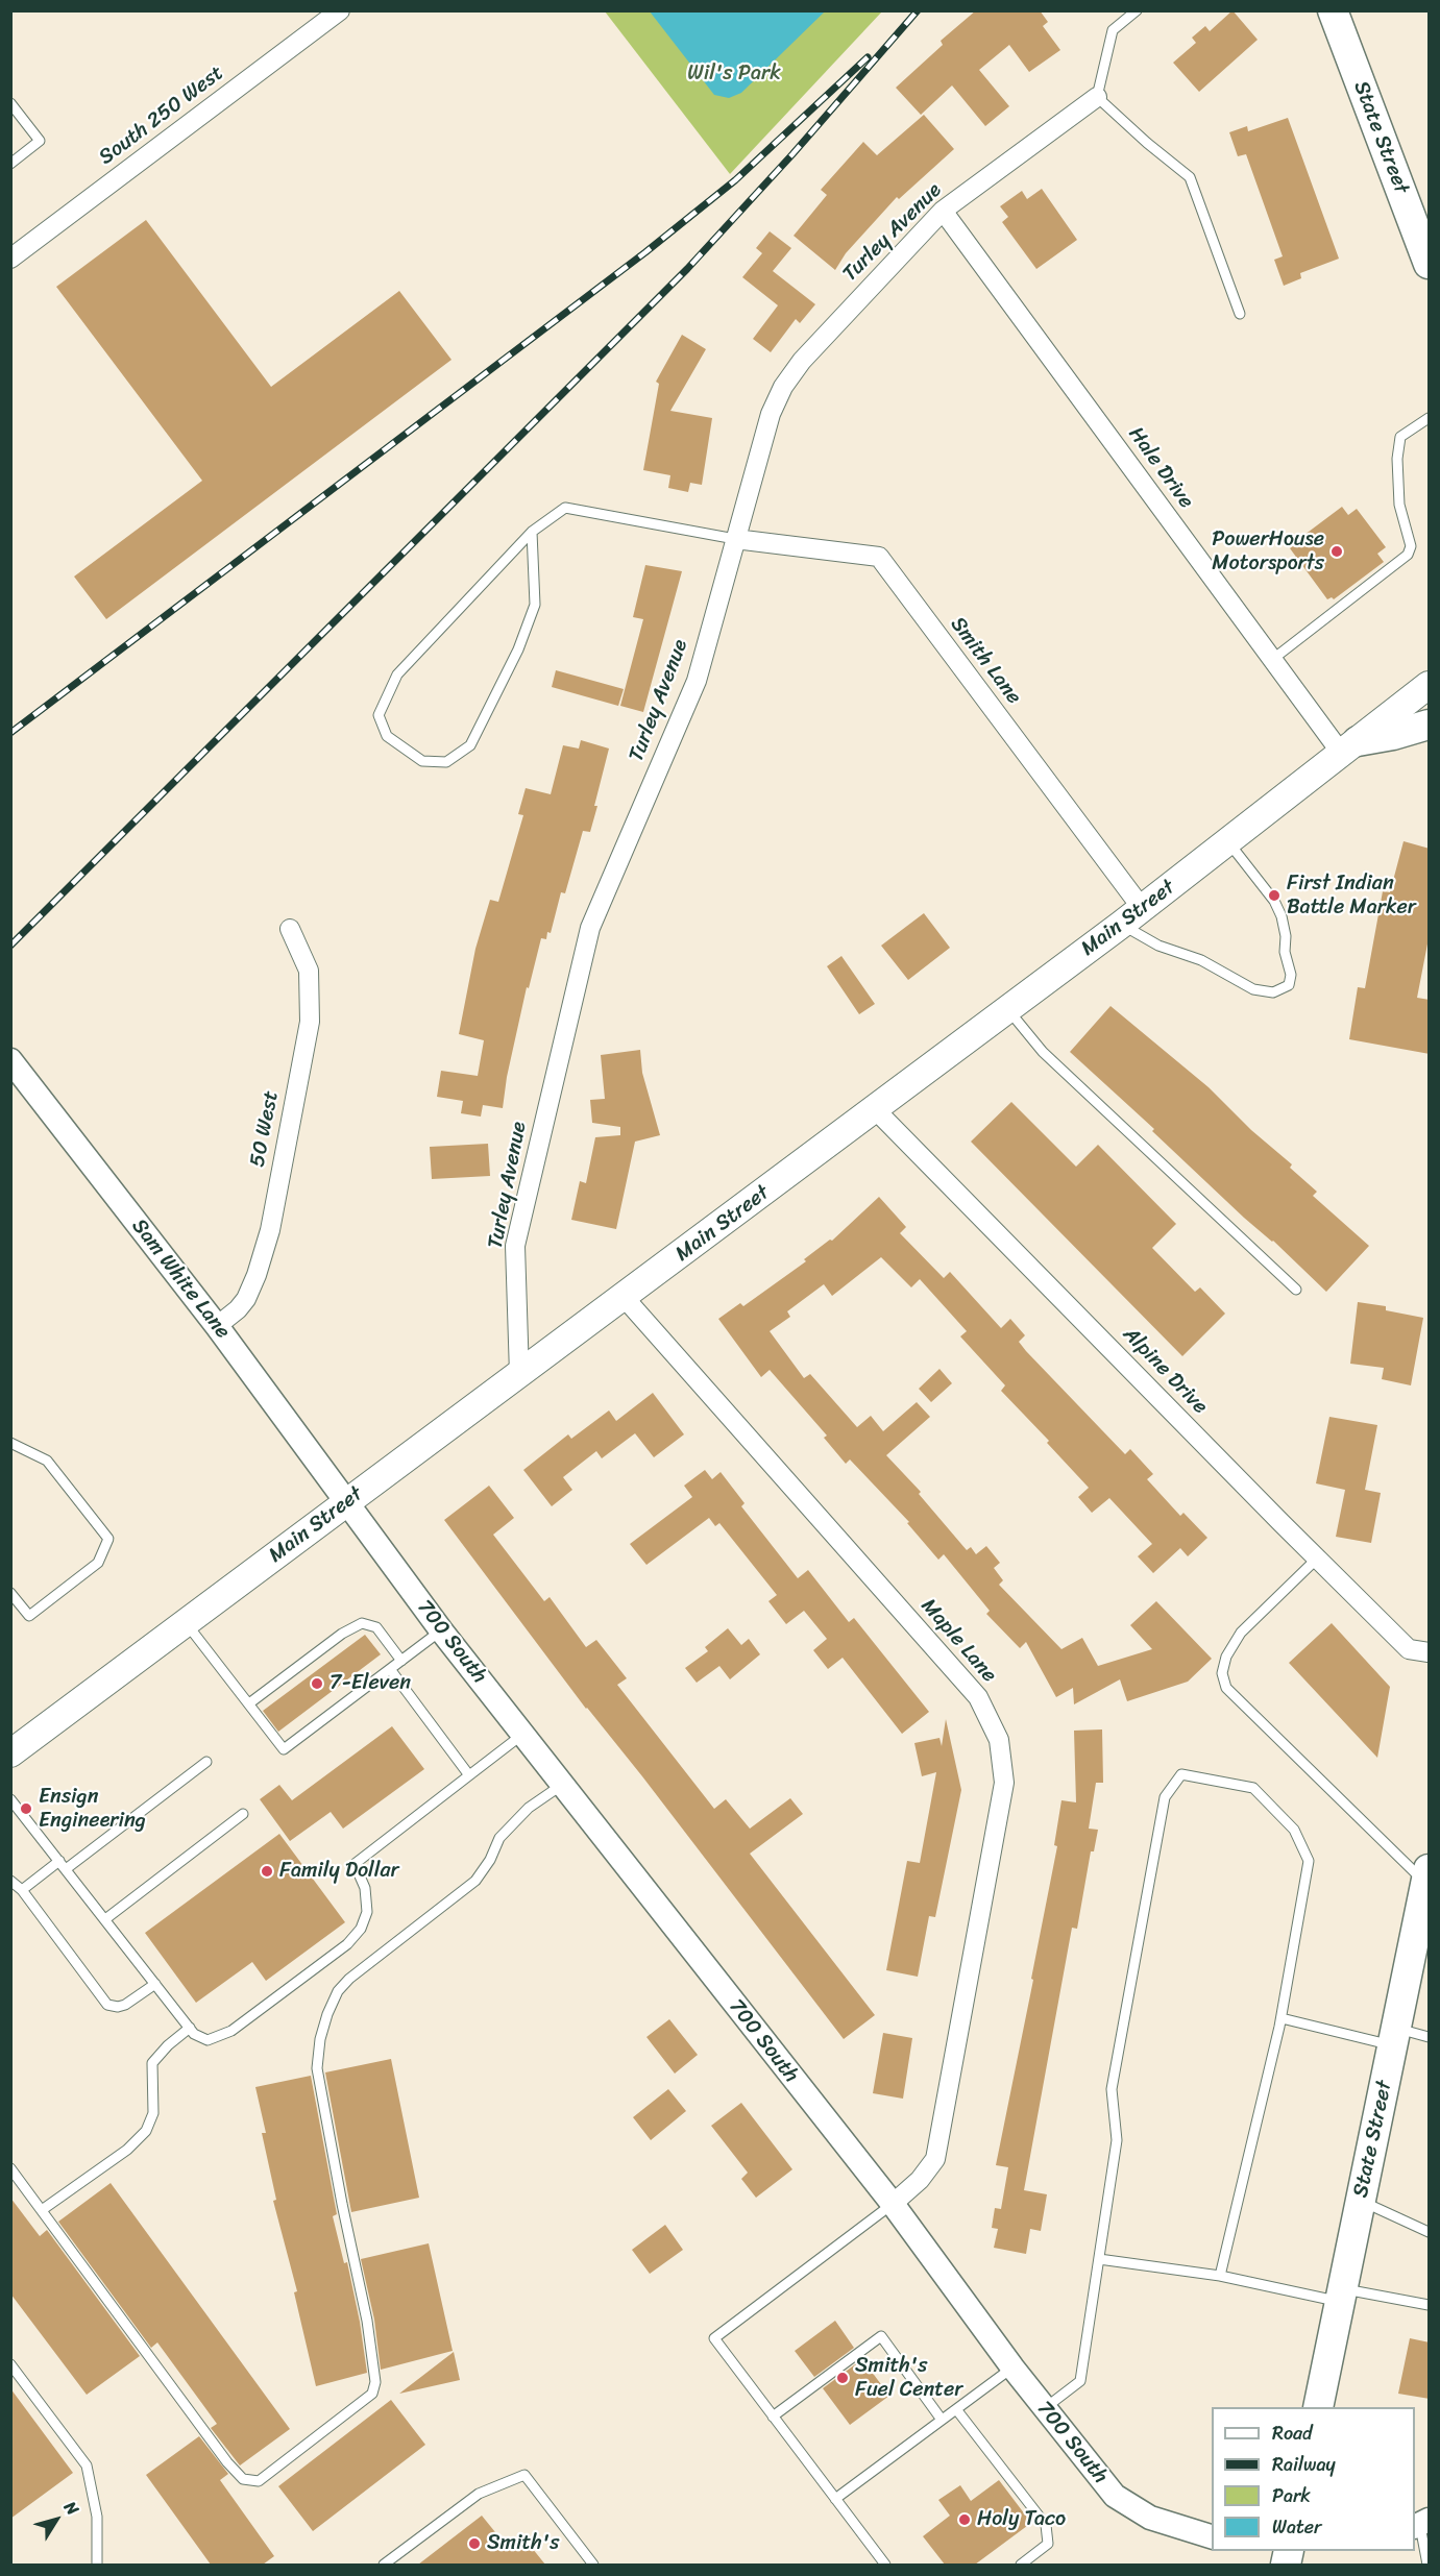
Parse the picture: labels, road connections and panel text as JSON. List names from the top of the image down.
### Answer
{
  "streets": {
    "main road": ["State Street", "Main Street"],
    "street": [
      "South 250 West",
      "Turley Avenue",
      "Hale Drive",
      "Smith Lane",
      "50 West",
      "Sam White Lane",
      "Alpine Drive",
      "Maple Lane",
      "700 South"
    ]
  },
  "crossings": [
    ["Turley Avenue", "Hale Drive"],
    ["Turley Avenue", "Smith Lane"],
    ["Turley Avenue", "Main Street"],
    ["Hale Drive", "Main Street"],
    ["Smith Lane", "Main Street"],
    ["Main Street", "Sam White Lane"],
    ["Main Street", "Alpine Drive"],
    ["Main Street", "Maple Lane"],
    ["Main Street", "700 South"],
    ["50 West", "Sam White Lane"],
    ["Sam White Lane", "700 South"],
    ["Maple Lane", "700 South"]
  ],
  "parks": ["Wil's Park"],
  "places": [
    "PowerHouse Motorsports",
    "First Indian Battle Marker",
    "7-Eleven",
    "Ensign Engineering",
    "Family Dollar",
    "Smith's Fuel Center",
    "Holy Taco",
    "Smith's"
  ],
  "legend": [
    "Road",
    "Railway",
    "Park",
    "Water"
  ],
  "north": "top right"
}
